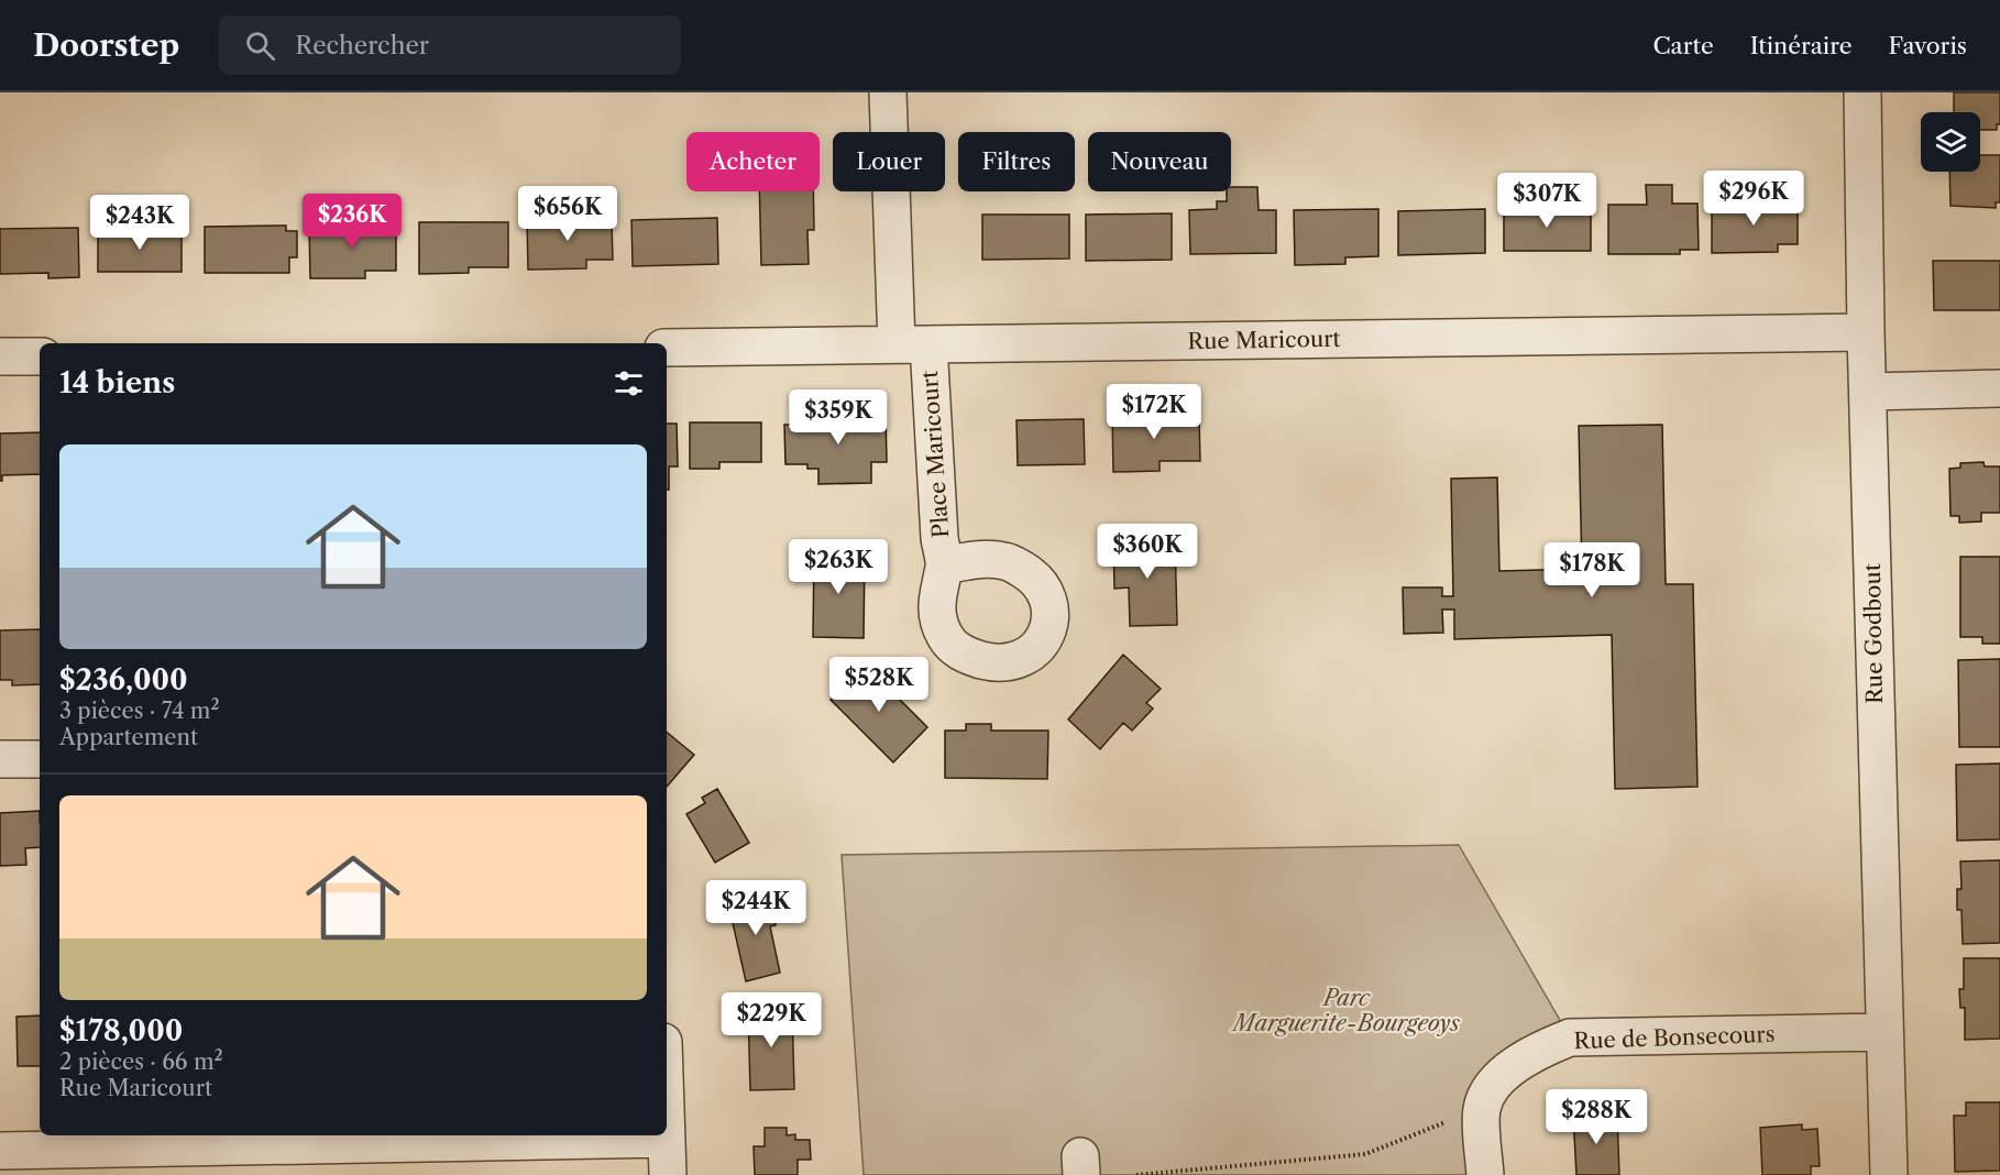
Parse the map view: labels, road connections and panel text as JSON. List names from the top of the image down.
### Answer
{
  "streets": {
    "street": [
      "Rue Maricourt",
      "Place Maricourt",
      "Rue Godbout",
      "Rue de Bonsecours"
    ]
  },
  "crossings": [
    ["Rue Maricourt", "Place Maricourt"],
    ["Rue Maricourt", "Rue Godbout"],
    ["Rue Godbout", "Rue de Bonsecours"]
  ],
  "parks": ["Parc Marguerite-Bourgeoys"],
  "page": {
    "header": "Doorstep",
    "search": "Rechercher",
    "nav": ["Carte", "Itinéraire", "Favoris"],
    "chip": [
      "Acheter",
      "Louer",
      "Filtres",
      "Nouveau"
    ],
    "price": [
      "$296K",
      "$307K",
      "$656K",
      "$236K",
      "$243K",
      "$172K",
      "$359K",
      "$360K",
      "$263K",
      "$178K",
      "$528K",
      "$244K",
      "$229K",
      "$288K"
    ],
    "heading": "14 biens",
    "list": [
      {
        "name": "$236,000",
        "note": "3 pièces · 74 m² · Appartement"
      },
      {
        "name": "$178,000",
        "note": "2 pièces · 66 m² · Rue Maricourt"
      }
    ]
  }
}
